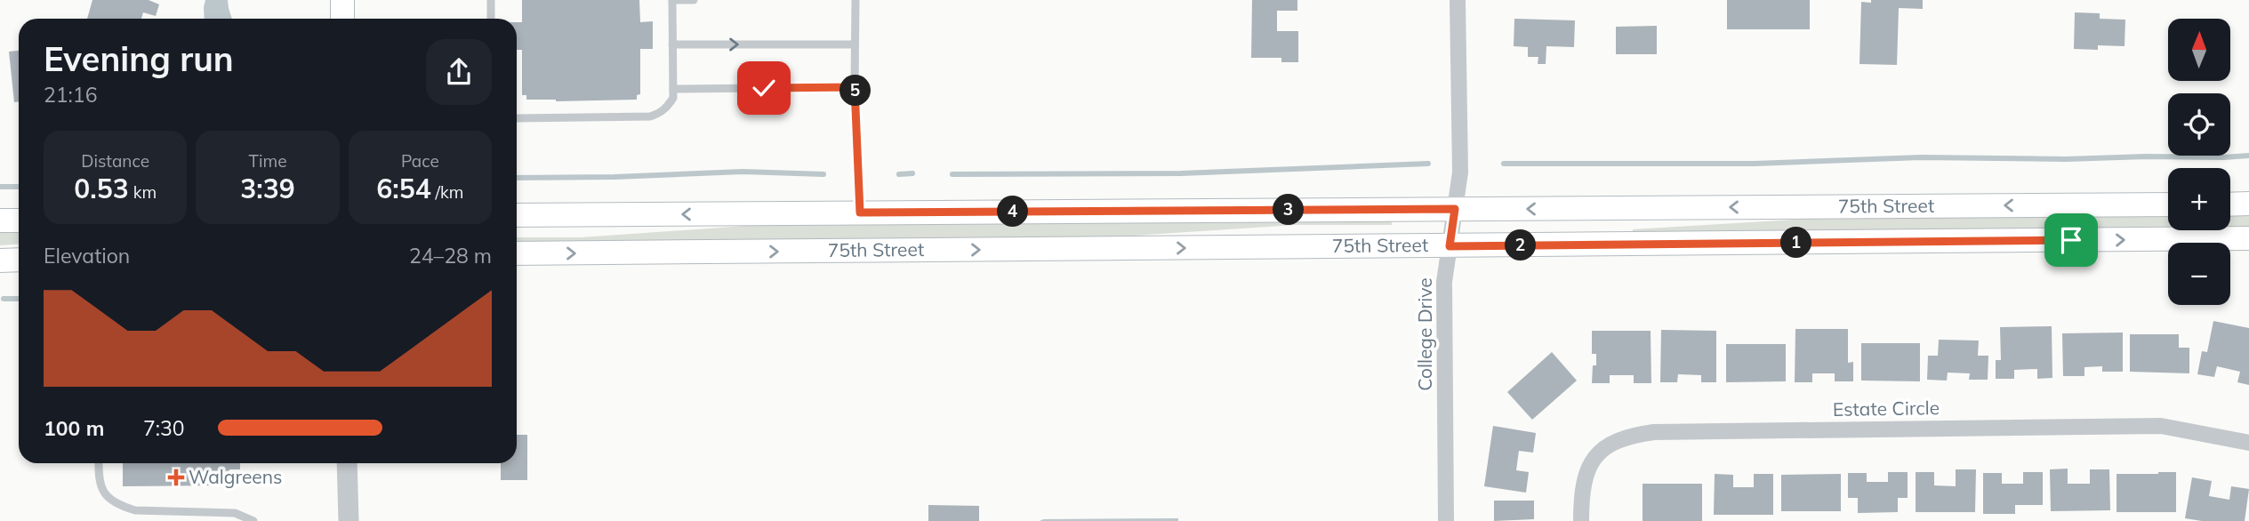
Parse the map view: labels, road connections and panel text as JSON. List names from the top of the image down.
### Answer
{
  "streets": {
    "main road": ["75th Street"],
    "street": ["College Drive", "Estate Circle"]
  },
  "crossings": [
    ["75th Street", "College Drive"]
  ],
  "places": {
    "health": ["Walgreens"]
  },
  "north": "top",
  "page": {
    "map_buttons": ["+", "−"],
    "heading": ["Evening run", "21:16"],
    "pins": [
      "5",
      "3",
      "4",
      "1",
      "2"
    ],
    "stats": [
      ["Distance", "0.53 km"],
      ["Time", "3:39"],
      ["Pace", "6:54 /km"]
    ],
    "chart": ["Elevation", "24–28 m"],
    "list": [
      {
        "name": "100 m",
        "note": "7:30"
      }
    ]
  }
}
